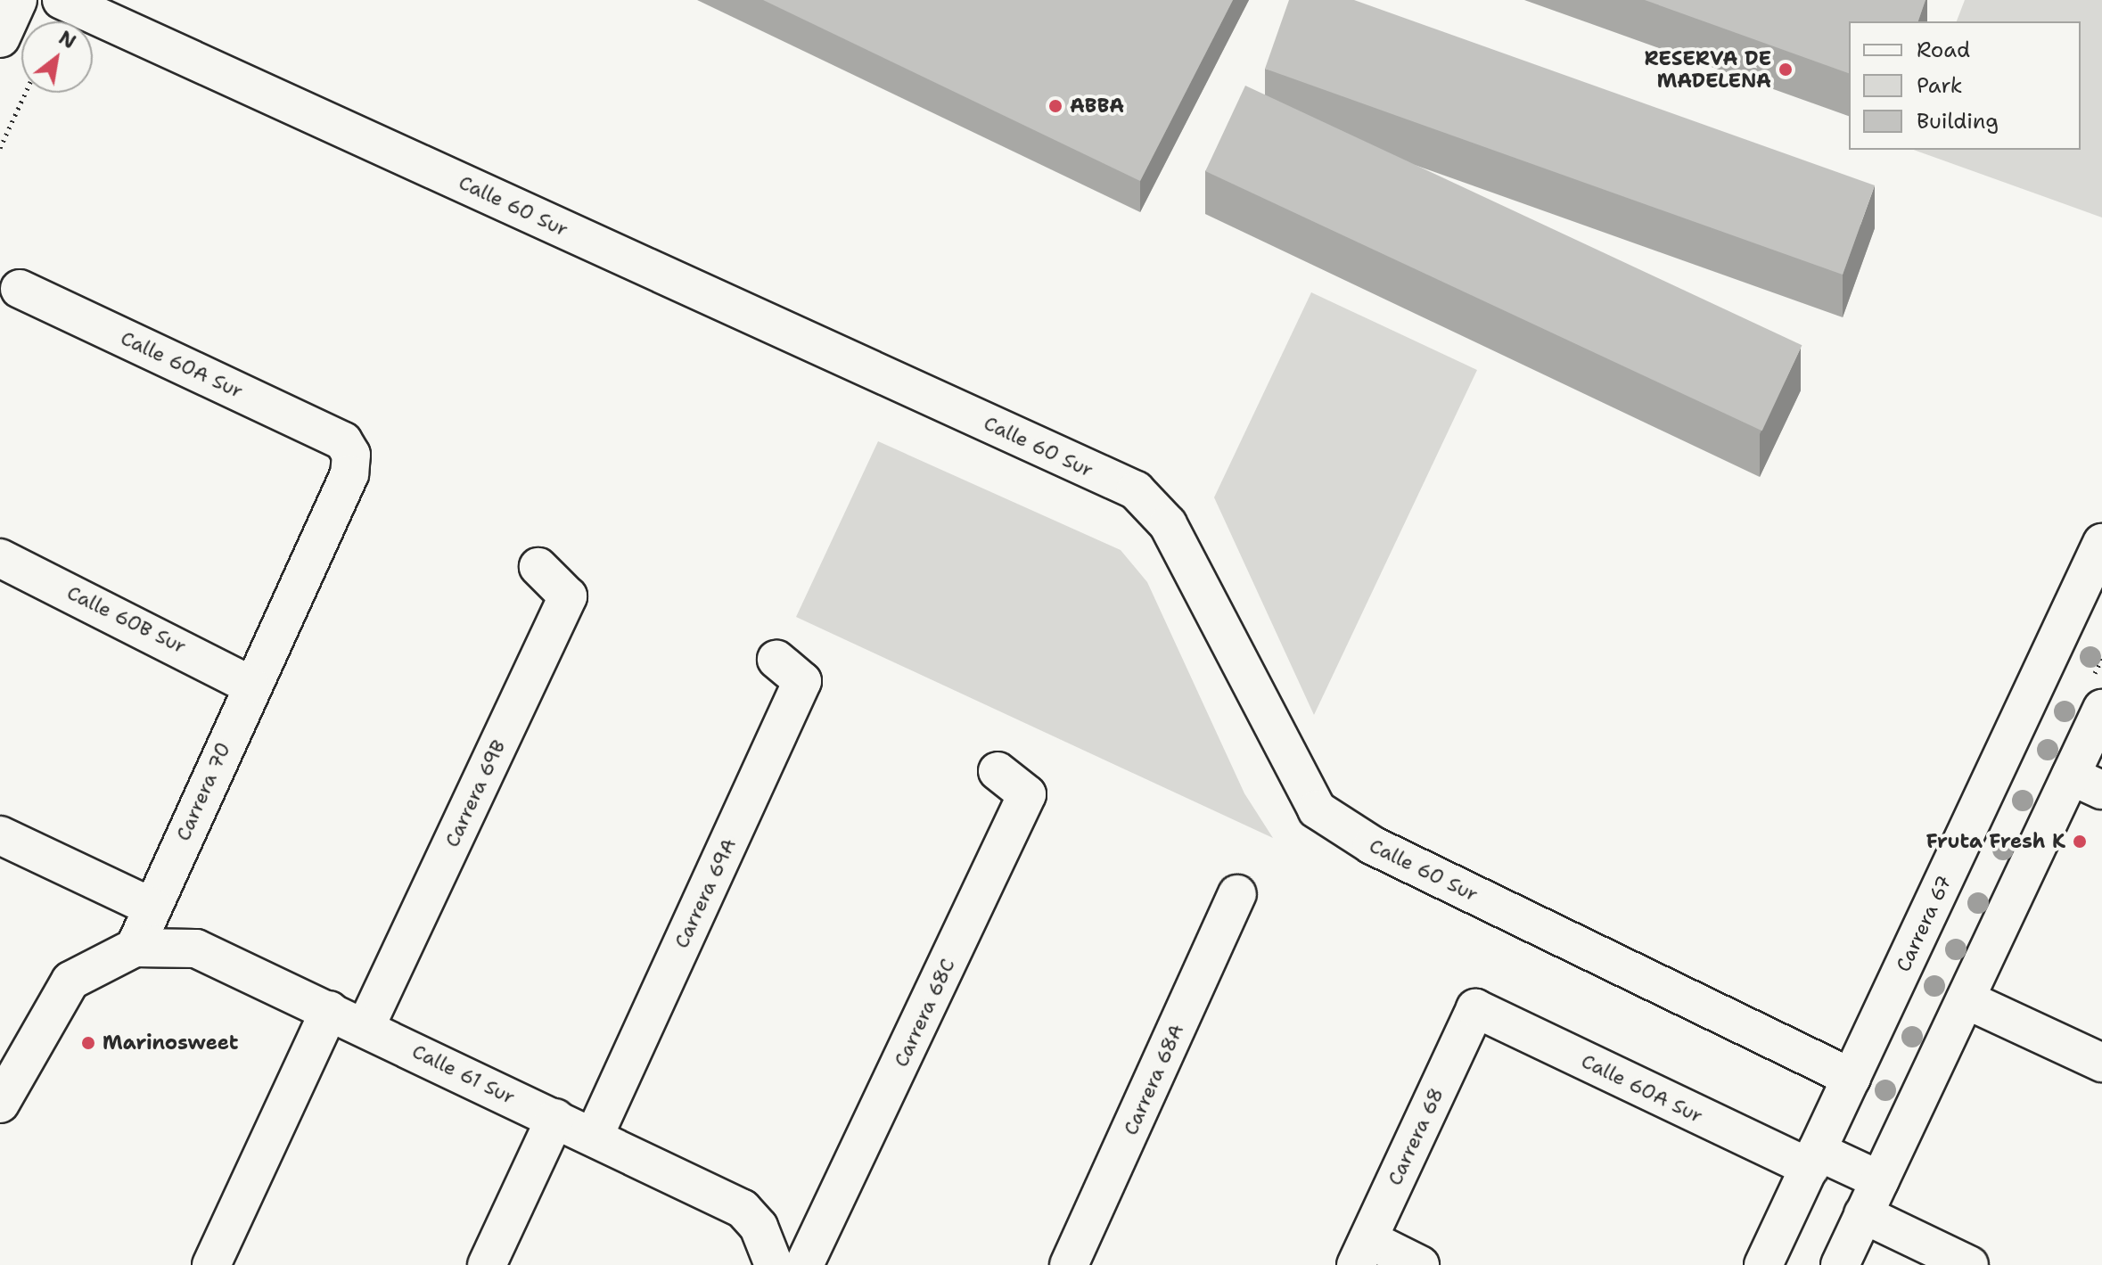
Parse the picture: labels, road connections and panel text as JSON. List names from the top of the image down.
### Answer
{
  "streets": {
    "street": [
      "Calle 60 Sur",
      "Calle 60A Sur",
      "Calle 60B Sur",
      "Carrera 70",
      "Carrera 69B",
      "Carrera 69A",
      "Carrera 67",
      "Carrera 68C",
      "Calle 61 Sur",
      "Carrera 68A",
      "Carrera 68"
    ]
  },
  "crossings": [
    ["Calle 60 Sur", "Carrera 67"],
    ["Calle 60A Sur", "Carrera 70"],
    ["Calle 60A Sur", "Carrera 67"],
    ["Calle 60A Sur", "Carrera 68"],
    ["Calle 60B Sur", "Carrera 70"],
    ["Carrera 70", "Calle 61 Sur"],
    ["Carrera 69B", "Calle 61 Sur"],
    ["Carrera 69A", "Calle 61 Sur"]
  ],
  "places": [
    "RESERVA DE MADELENA",
    "ABBA",
    "Fruta Fresh K",
    "Marinosweet"
  ],
  "legend": ["Road", "Park", "Building"],
  "north": "top right"
}
